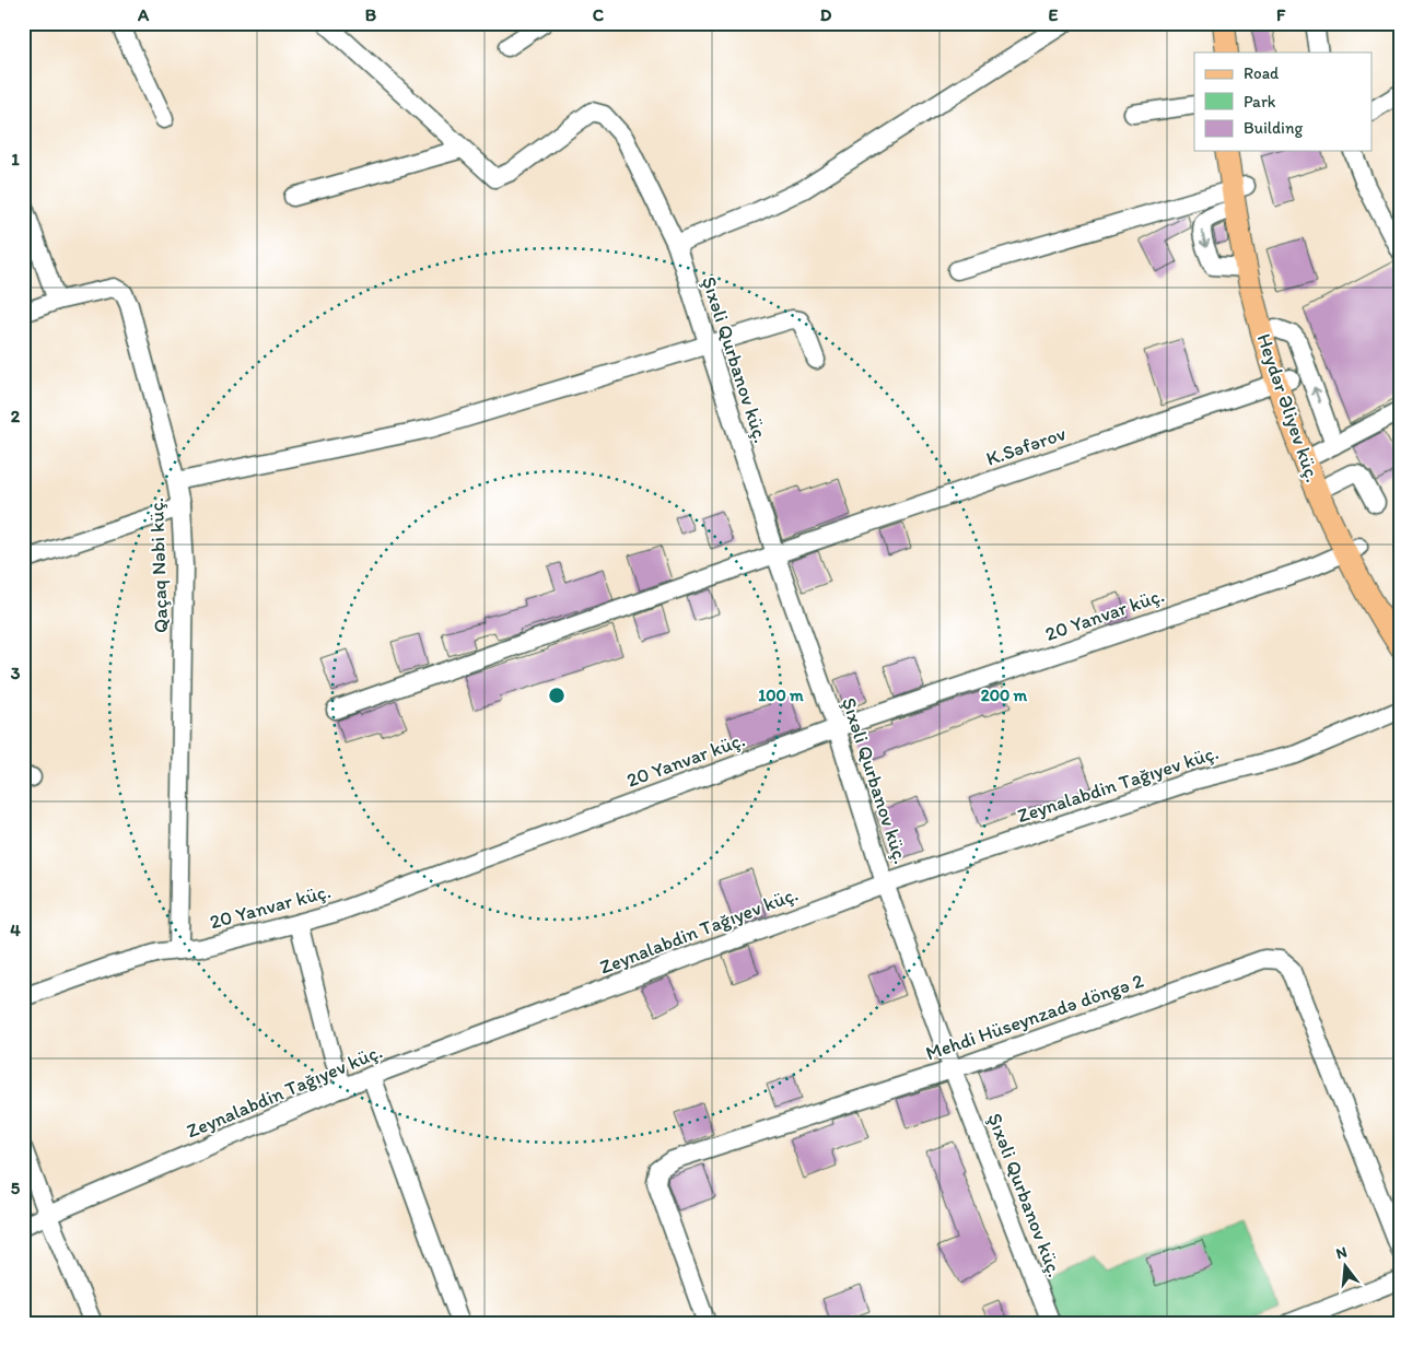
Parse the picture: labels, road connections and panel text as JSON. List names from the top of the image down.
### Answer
{
  "streets": {
    "main road": ["Heydər Əliyev küç."],
    "street": [
      "Şıxəli Qurbanov küç.",
      "K.Səfərov",
      "Qaçaq Nəbi küç.",
      "20 Yanvar küç.",
      "Zeynalabdin Tağıyev küç.",
      "Mehdi Hüseynzadə döngə 2"
    ]
  },
  "crossings": [
    ["Şıxəli Qurbanov küç.", "K.Səfərov"],
    ["Şıxəli Qurbanov küç.", "20 Yanvar küç."],
    ["Şıxəli Qurbanov küç.", "Zeynalabdin Tağıyev küç."],
    ["Şıxəli Qurbanov küç.", "Mehdi Hüseynzadə döngə 2"],
    ["Heydər Əliyev küç.", "K.Səfərov"],
    ["Heydər Əliyev küç.", "20 Yanvar küç."],
    ["Qaçaq Nəbi küç.", "20 Yanvar küç."]
  ],
  "legend": ["Road", "Park", "Building"],
  "north": "top",
  "grid": {
    "columns": [
      "A",
      "B",
      "C",
      "D",
      "E",
      "F"
    ],
    "rows": [
      "1",
      "2",
      "3",
      "4",
      "5"
    ]
  },
  "rings": ["100 m", "200 m"]
}
